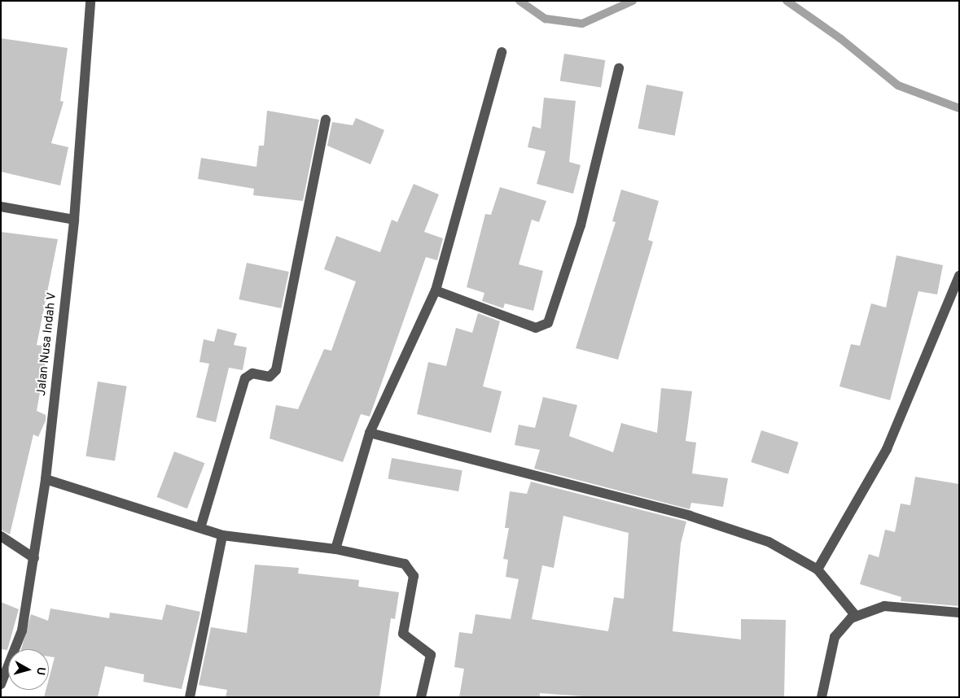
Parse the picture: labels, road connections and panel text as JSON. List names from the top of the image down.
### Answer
{
  "streets": {
    "street": ["Jalan Nusa Indah V"]
  },
  "north": "right"
}
